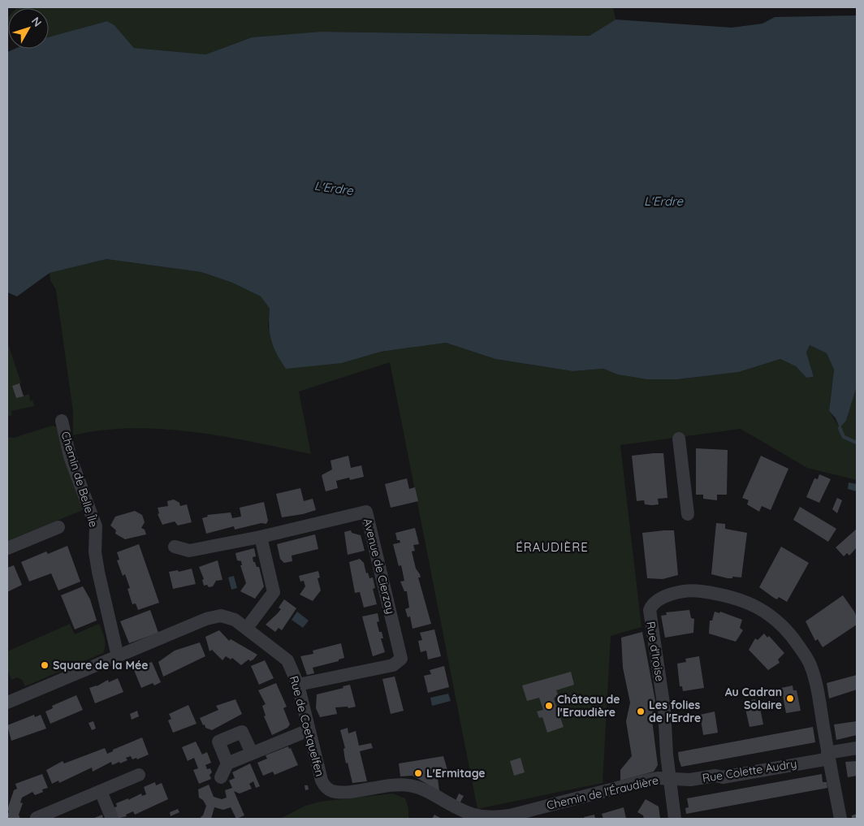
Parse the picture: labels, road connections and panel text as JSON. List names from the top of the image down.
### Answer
{
  "streets": {
    "street": [
      "Chemin de Belle Île",
      "Avenue de Cierzay",
      "Rue d'Iroise",
      "Rue de Coetquelfen",
      "Rue Colette Audry",
      "Chemin de l'Éraudière"
    ]
  },
  "crossings": [
    ["Chemin de Belle Île", "Rue de Coetquelfen"],
    ["Avenue de Cierzay", "Rue de Coetquelfen"],
    ["Rue d'Iroise", "Rue Colette Audry"],
    ["Rue d'Iroise", "Chemin de l'Éraudière"],
    ["Rue de Coetquelfen", "Chemin de l'Éraudière"],
    ["Rue Colette Audry", "Chemin de l'Éraudière"]
  ],
  "districts": ["ÉRAUDIÈRE"],
  "water": ["L'Erdre"],
  "places": [
    "Square de la Mée",
    "Au Cadran Solaire",
    "Château de l'Eraudière",
    "Les folies de l'Erdre",
    "L'Ermitage"
  ],
  "north": "top right"
}
